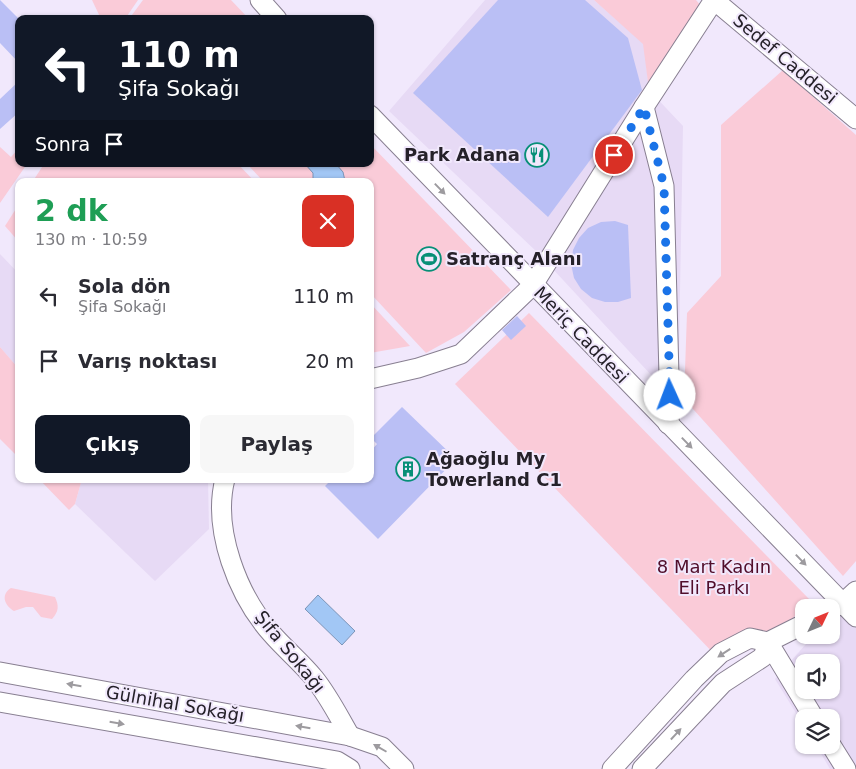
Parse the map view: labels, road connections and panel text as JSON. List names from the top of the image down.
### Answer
{
  "streets": {
    "street": [
      "Sedef Caddesi",
      "Meriç Caddesi",
      "Şifa Sokağı",
      "Gülnihal Sokağı"
    ]
  },
  "crossings": [
    ["Şifa Sokağı", "Gülnihal Sokağı"]
  ],
  "one_way": ["Meriç Caddesi"],
  "parks": ["8 Mart Kadın Eli Parkı"],
  "places": {
    "restaurant": ["Park Adana"],
    "sports": ["Satranç Alanı"],
    "building": ["Ağaoğlu My Towerland C1"]
  },
  "north": "top right",
  "page": {
    "turn": ["110 m", "Şifa Sokağı"],
    "then": "Sonra",
    "heading": ["2 dk", "130 m · 10:59"],
    "list": [
      {
        "name": "Sola dön",
        "note": "Şifa Sokağı",
        "value": "110 m"
      },
      {
        "name": "Varış noktası",
        "value": "20 m"
      }
    ],
    "buttons": ["Çıkış", "Paylaş"]
  }
}
